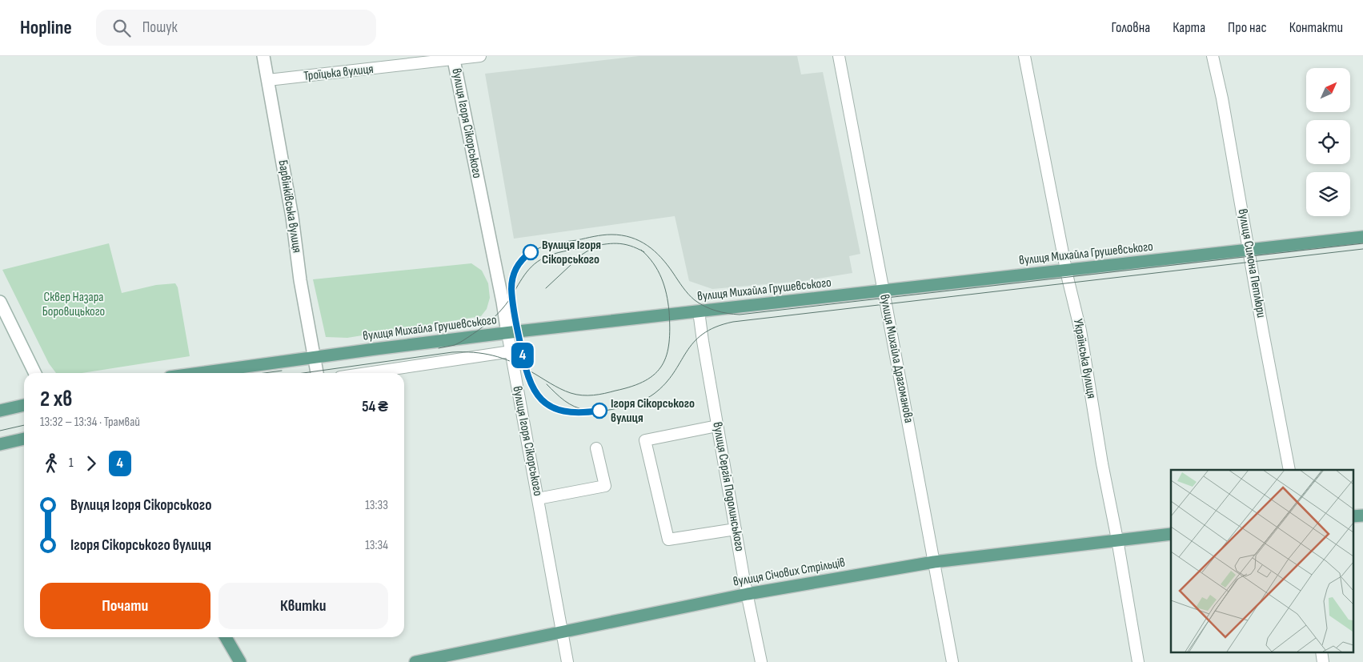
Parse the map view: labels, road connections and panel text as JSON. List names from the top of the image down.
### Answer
{
  "streets": {
    "main road": ["вулиця Михайла Грушевського", "вулиця Січових Стрільців"],
    "street": [
      "Троїцька вулиця",
      "вулиця Ігоря Сікорського",
      "Барвінківська вулиця",
      "вулиця Симона Петлюри",
      "вулиця Михайла Драгоманова",
      "Українська вулиця",
      "вулиця Сергія Подолинського"
    ]
  },
  "crossings": [
    ["Троїцька вулиця", "вулиця Ігоря Сікорського"],
    ["Троїцька вулиця", "Барвінківська вулиця"],
    ["вулиця Ігоря Сікорського", "вулиця Михайла Грушевського"],
    ["вулиця Ігоря Сікорського", "вулиця Січових Стрільців"],
    ["Барвінківська вулиця", "вулиця Михайла Грушевського"],
    ["вулиця Михайла Грушевського", "вулиця Симона Петлюри"],
    ["вулиця Михайла Грушевського", "вулиця Михайла Драгоманова"],
    ["вулиця Михайла Грушевського", "Українська вулиця"],
    ["вулиця Михайла Грушевського", "вулиця Сергія Подолинського"],
    ["вулиця Михайла Драгоманова", "вулиця Січових Стрільців"],
    ["Українська вулиця", "вулиця Січових Стрільців"],
    ["вулиця Сергія Подолинського", "вулиця Січових Стрільців"]
  ],
  "parks": ["Сквер Назара Боровицького"],
  "places": ["Вулиця Ігоря Сікорського", "Ігоря Сікорського вулиця"],
  "lines": ["tram line 4"],
  "north": "top right",
  "page": {
    "header": "Hopline",
    "search": "Пошук",
    "nav": [
      "Головна",
      "Карта",
      "Про нас",
      "Контакти"
    ],
    "on_map": "4",
    "heading": ["2 хв", "13:32 – 13:34 · Трамвай", "54 ₴"],
    "legs": ["1", "4"],
    "list": [
      {
        "name": "Вулиця Ігоря Сікорського",
        "value": "13:33"
      },
      {
        "name": "Ігоря Сікорського вулиця",
        "value": "13:34"
      }
    ],
    "buttons": ["Почати", "Квитки"]
  }
}
